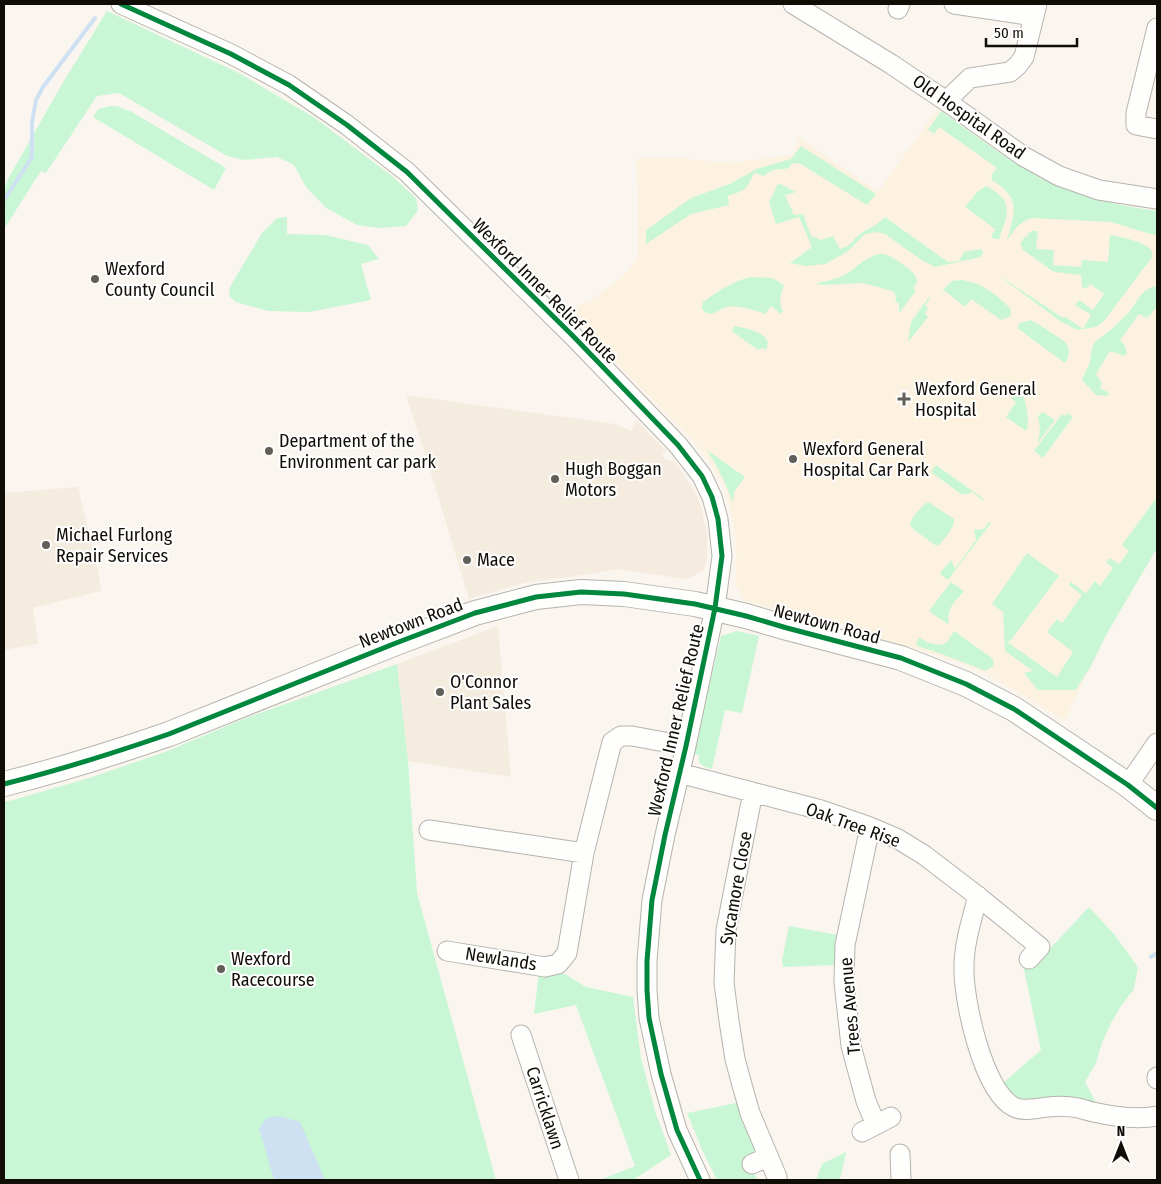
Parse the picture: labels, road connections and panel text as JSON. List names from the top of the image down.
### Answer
{
  "streets": {
    "main road": ["Newtown Road"],
    "street": [
      "Old Hospital Road",
      "Wexford Inner Relief Route",
      "Oak Tree Rise",
      "Sycamore Close",
      "Newlands",
      "Trees Avenue",
      "Carricklawn"
    ]
  },
  "crossings": [
    ["Wexford Inner Relief Route", "Newtown Road"],
    ["Wexford Inner Relief Route", "Oak Tree Rise"],
    ["Wexford Inner Relief Route", "Newlands"],
    ["Oak Tree Rise", "Sycamore Close"],
    ["Oak Tree Rise", "Trees Avenue"]
  ],
  "places": {
    "other": [
      "Wexford County Council",
      "Department of the Environment car park",
      "Wexford General Hospital Car Park",
      "Hugh Boggan Motors",
      "Michael Furlong Repair Services",
      "Mace",
      "O'Connor Plant Sales",
      "Wexford Racecourse"
    ],
    "health": ["Wexford General Hospital"]
  },
  "scale_bar": "50 m",
  "north": "top"
}
